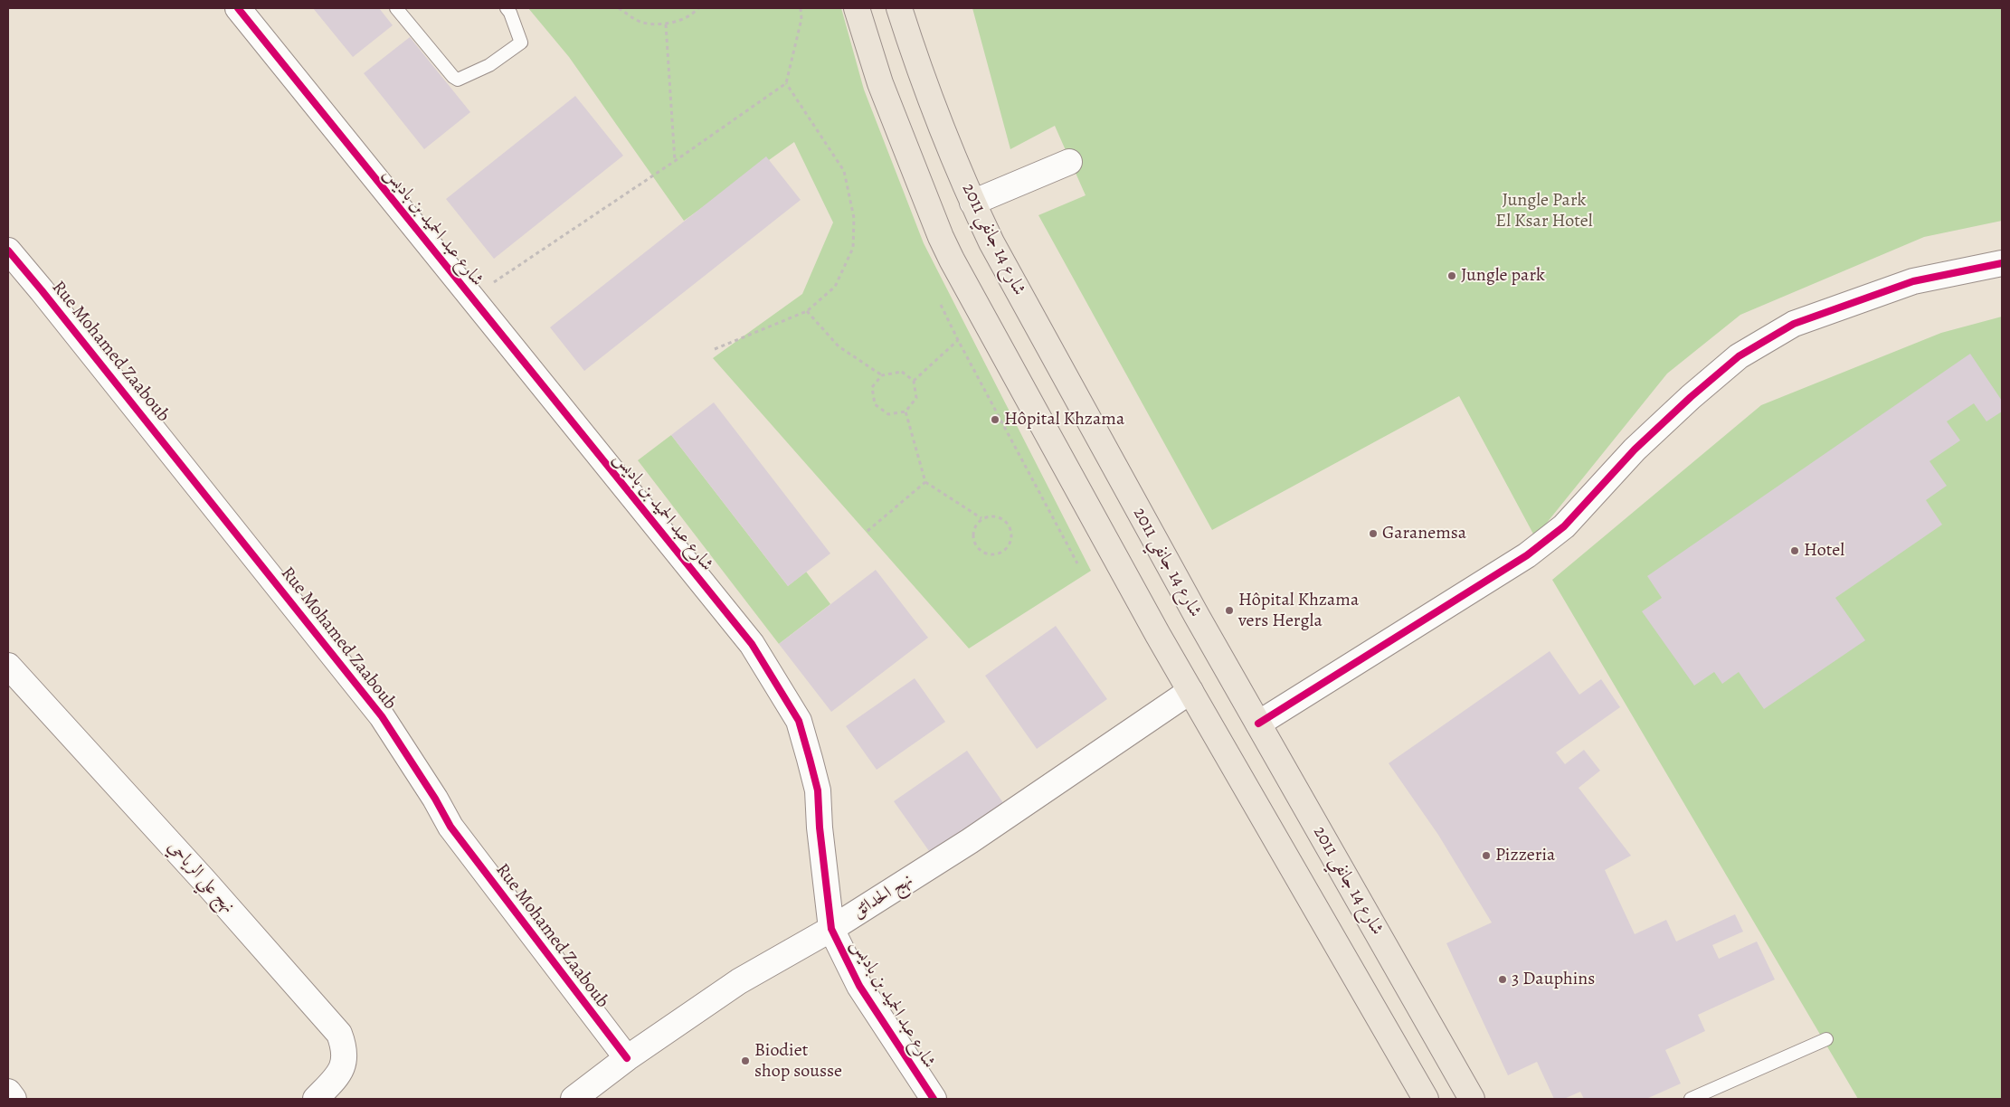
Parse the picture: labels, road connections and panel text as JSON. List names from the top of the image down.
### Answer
{
  "streets": {
    "main road": ["شارع 14 جانفي 2011"],
    "street": [
      "شارع عبد الحميد بن باديس",
      "Rue Mohamed Zaaboub",
      "نهج علي الرياحي",
      "نهج الحدائق"
    ]
  },
  "crossings": [
    ["شارع عبد الحميد بن باديس", "نهج الحدائق"],
    ["Rue Mohamed Zaaboub", "نهج الحدائق"]
  ],
  "parks": ["Jungle Park El Ksar Hotel"],
  "places": [
    "Jungle park",
    "Hôpital Khzama",
    "Garanemsa",
    "Hotel",
    "Hôpital Khzama vers Hergla",
    "Pizzeria",
    "3 Dauphins",
    "Biodiet shop sousse"
  ]
}
